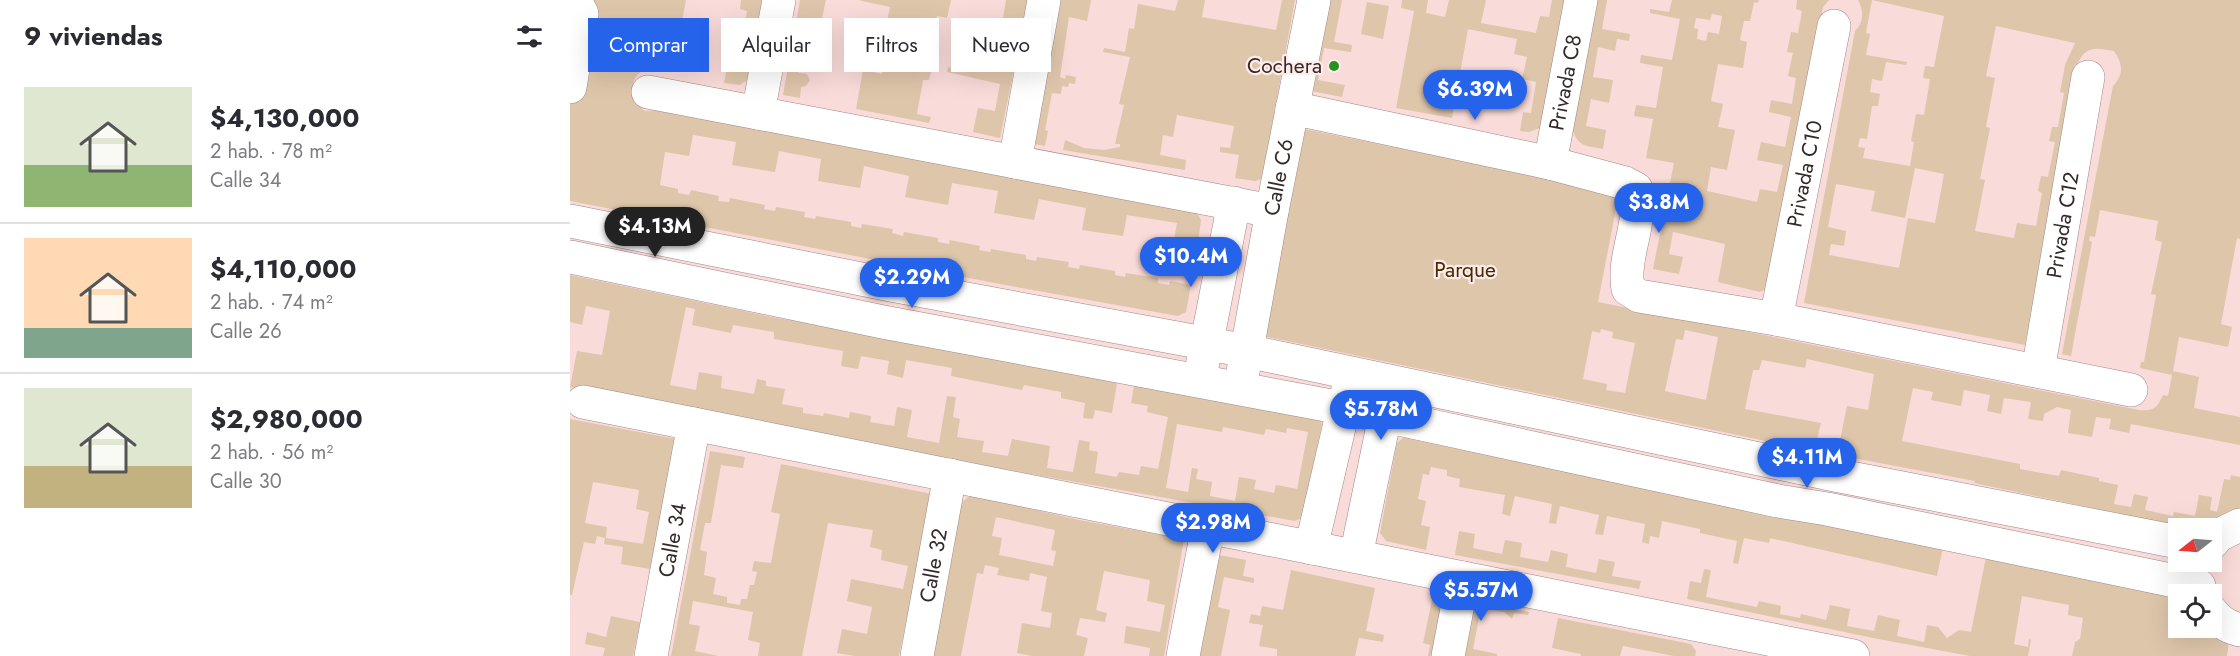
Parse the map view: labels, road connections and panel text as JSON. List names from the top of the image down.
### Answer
{
  "streets": {
    "street": [
      "Privada C8",
      "Privada C10",
      "Calle C6",
      "Privada C12",
      "Calle 34",
      "Calle 32"
    ]
  },
  "parks": ["Parque"],
  "places": ["Cochera"],
  "north": "left",
  "page": {
    "heading": "9 viviendas",
    "chip": [
      "Comprar",
      "Alquilar",
      "Filtros",
      "Nuevo"
    ],
    "price": [
      "$6.39M",
      "$3.8M",
      "$4.13M",
      "$10.4M",
      "$2.29M",
      "$5.78M",
      "$4.11M",
      "$2.98M",
      "$5.57M"
    ],
    "list": [
      {
        "name": "$4,130,000",
        "note": "2 hab. · 78 m² · Calle 34"
      },
      {
        "name": "$4,110,000",
        "note": "2 hab. · 74 m² · Calle 26"
      },
      {
        "name": "$2,980,000",
        "note": "2 hab. · 56 m² · Calle 30"
      }
    ]
  }
}
